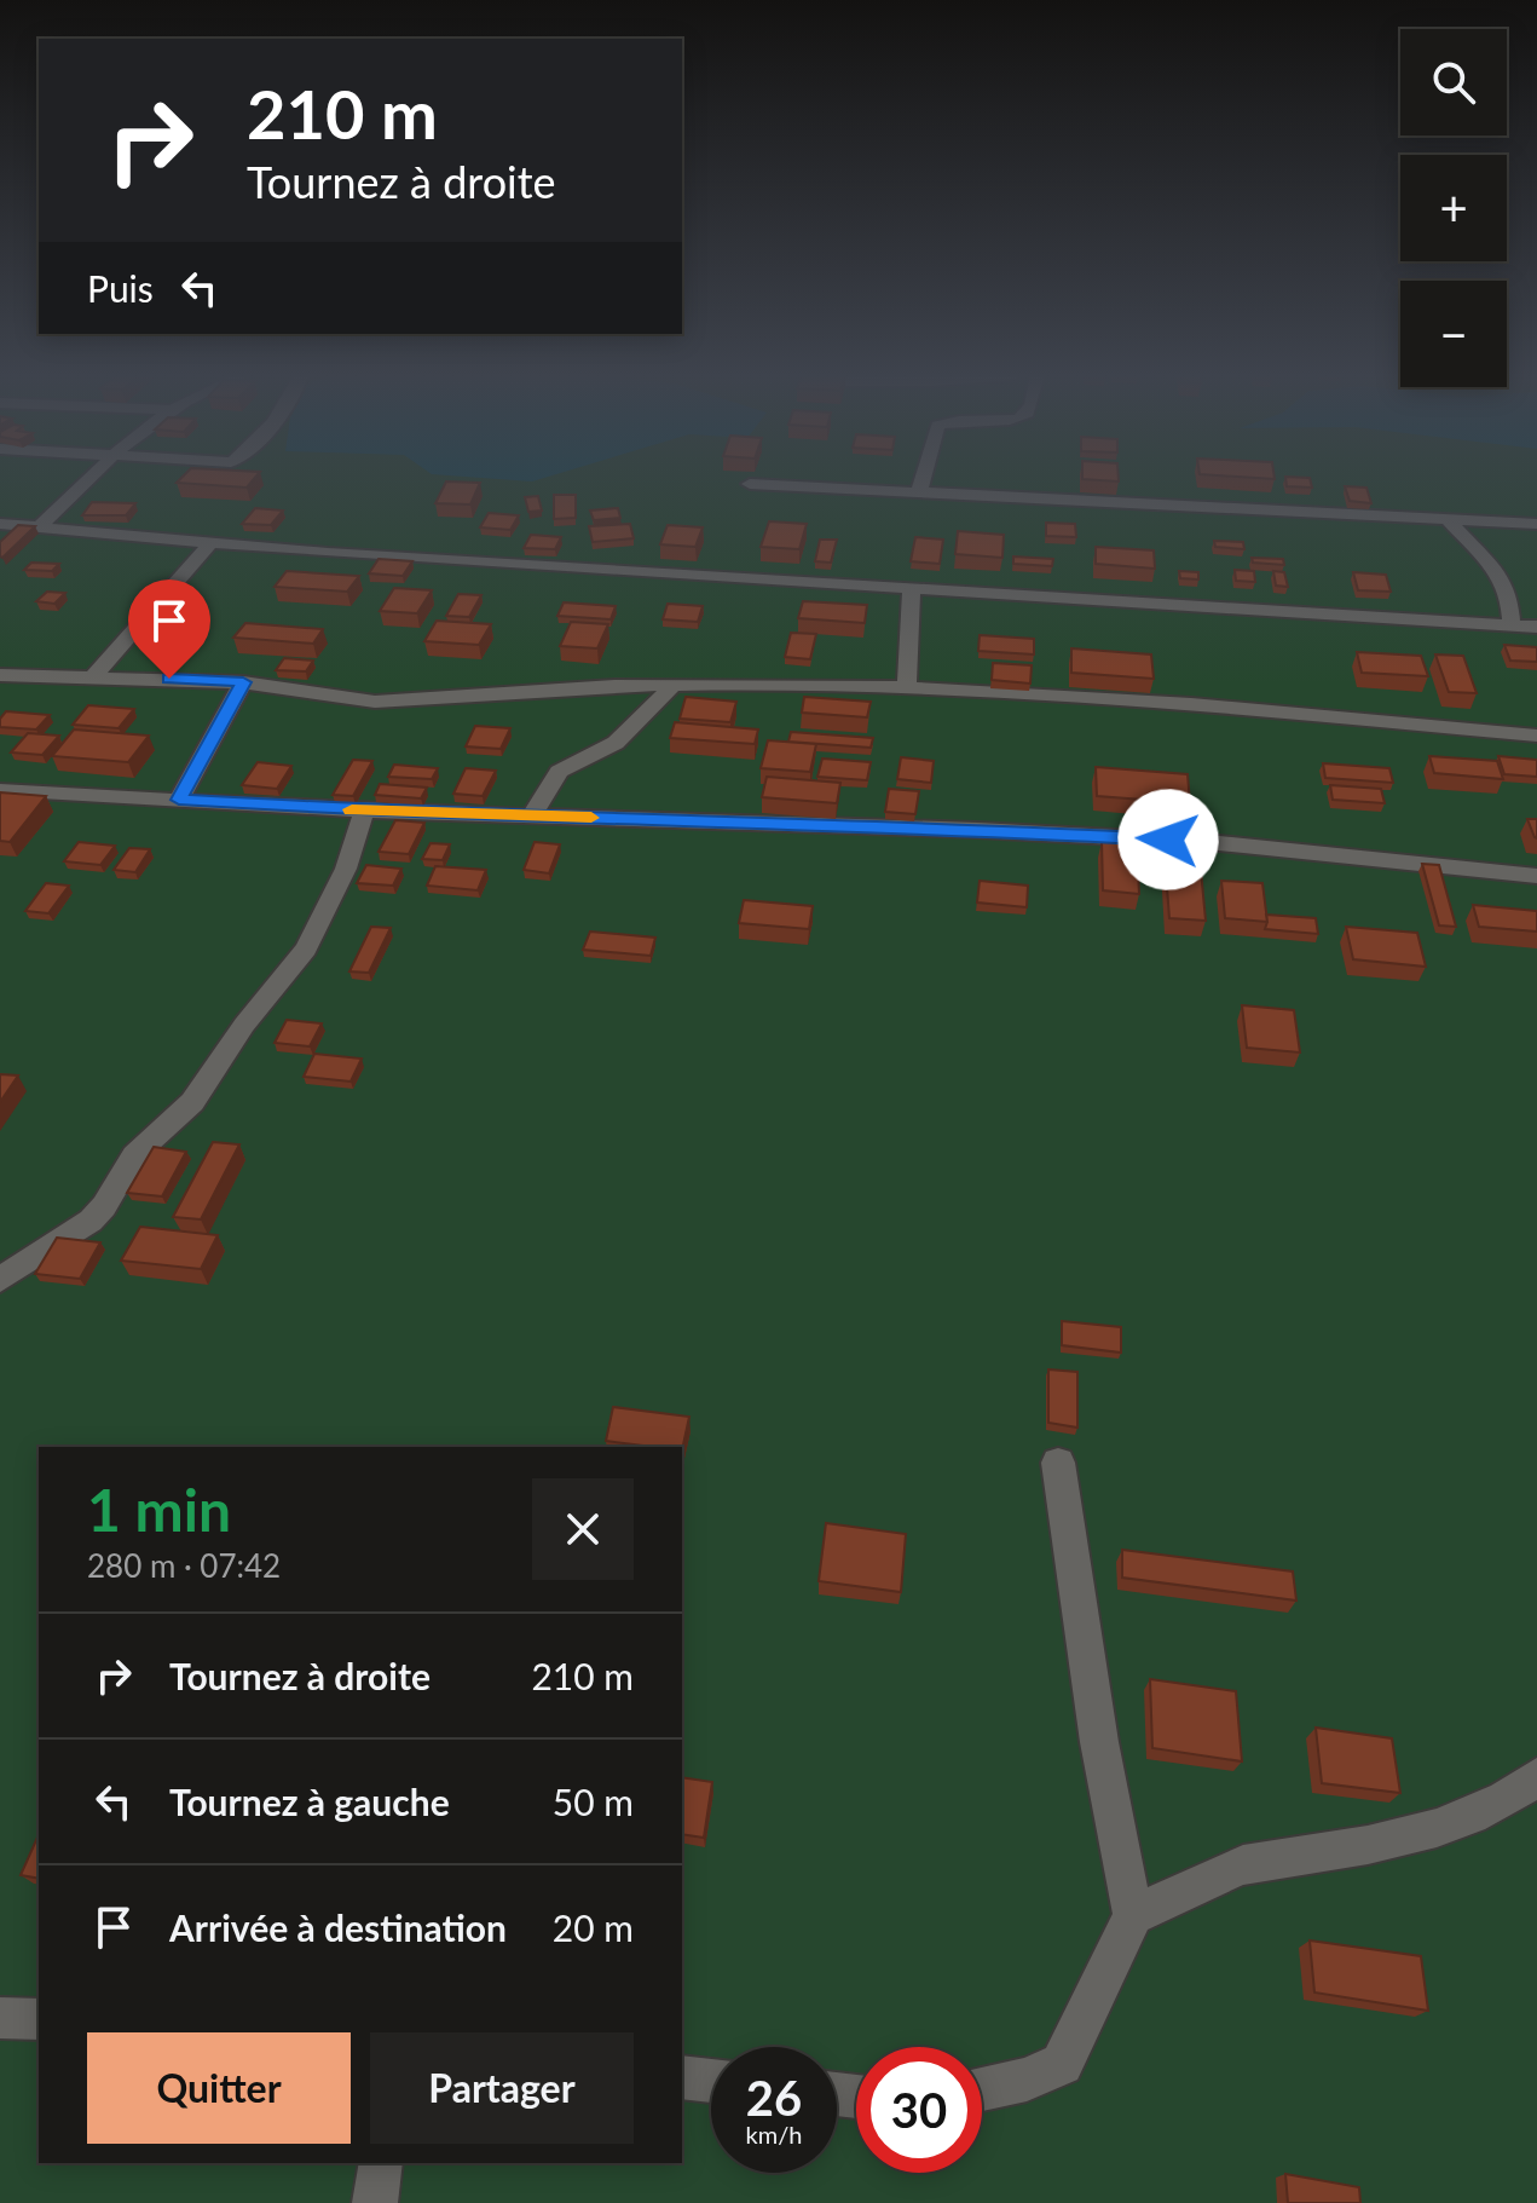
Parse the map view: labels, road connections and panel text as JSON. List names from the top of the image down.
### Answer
{
  "page": {
    "map_buttons": ["+", "−"],
    "turn": ["210 m", "Tournez à droite"],
    "then": "Puis",
    "heading": ["1 min", "280 m · 07:42"],
    "list": [
      {
        "name": "Tournez à droite",
        "value": "210 m"
      },
      {
        "name": "Tournez à gauche",
        "value": "50 m"
      },
      {
        "name": "Arrivée à destination",
        "value": "20 m"
      }
    ],
    "buttons": ["Quitter", "Partager"],
    "speed": "26 km/h",
    "limit": "30"
  }
}
